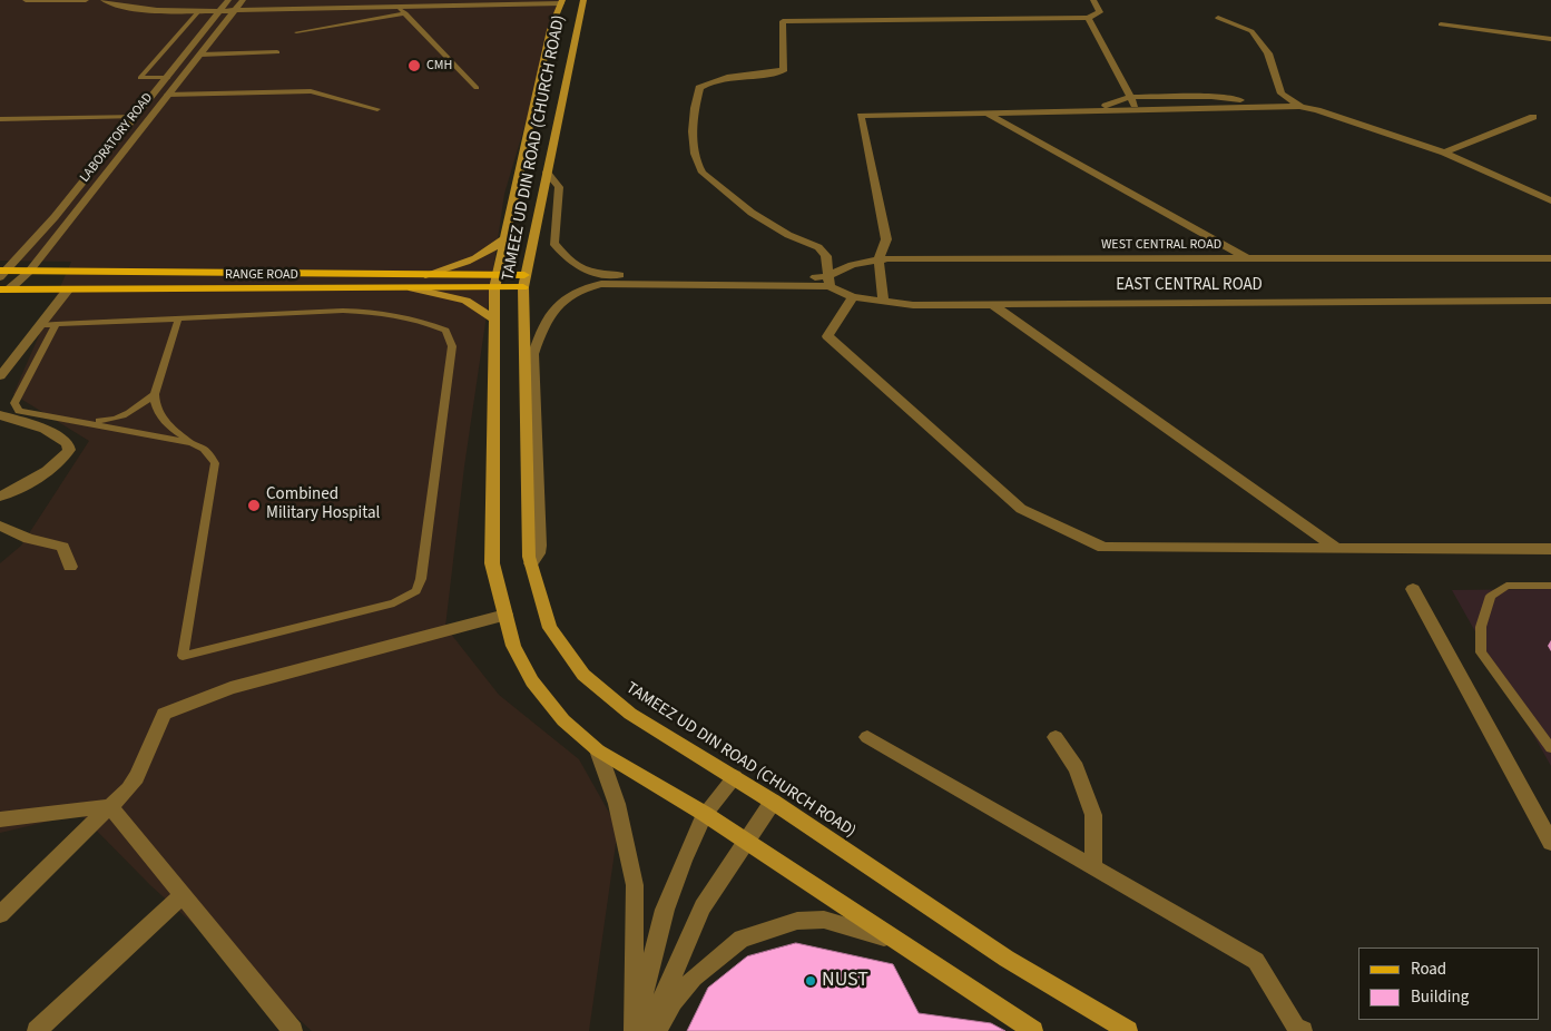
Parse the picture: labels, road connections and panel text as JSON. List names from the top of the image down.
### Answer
{
  "streets": {
    "main road": ["TAMEEZ UD DIN ROAD (CHURCH ROAD)", "RANGE ROAD"],
    "street": ["LABORATORY ROAD", "WEST CENTRAL ROAD", "EAST CENTRAL ROAD"]
  },
  "crossings": [
    ["LABORATORY ROAD", "RANGE ROAD"],
    ["TAMEEZ UD DIN ROAD (CHURCH ROAD)", "RANGE ROAD"],
    ["WEST CENTRAL ROAD", "EAST CENTRAL ROAD"]
  ],
  "places": ["CMH", "Combined Military Hospital", "NUST"],
  "legend": ["Road", "Building"]
}
